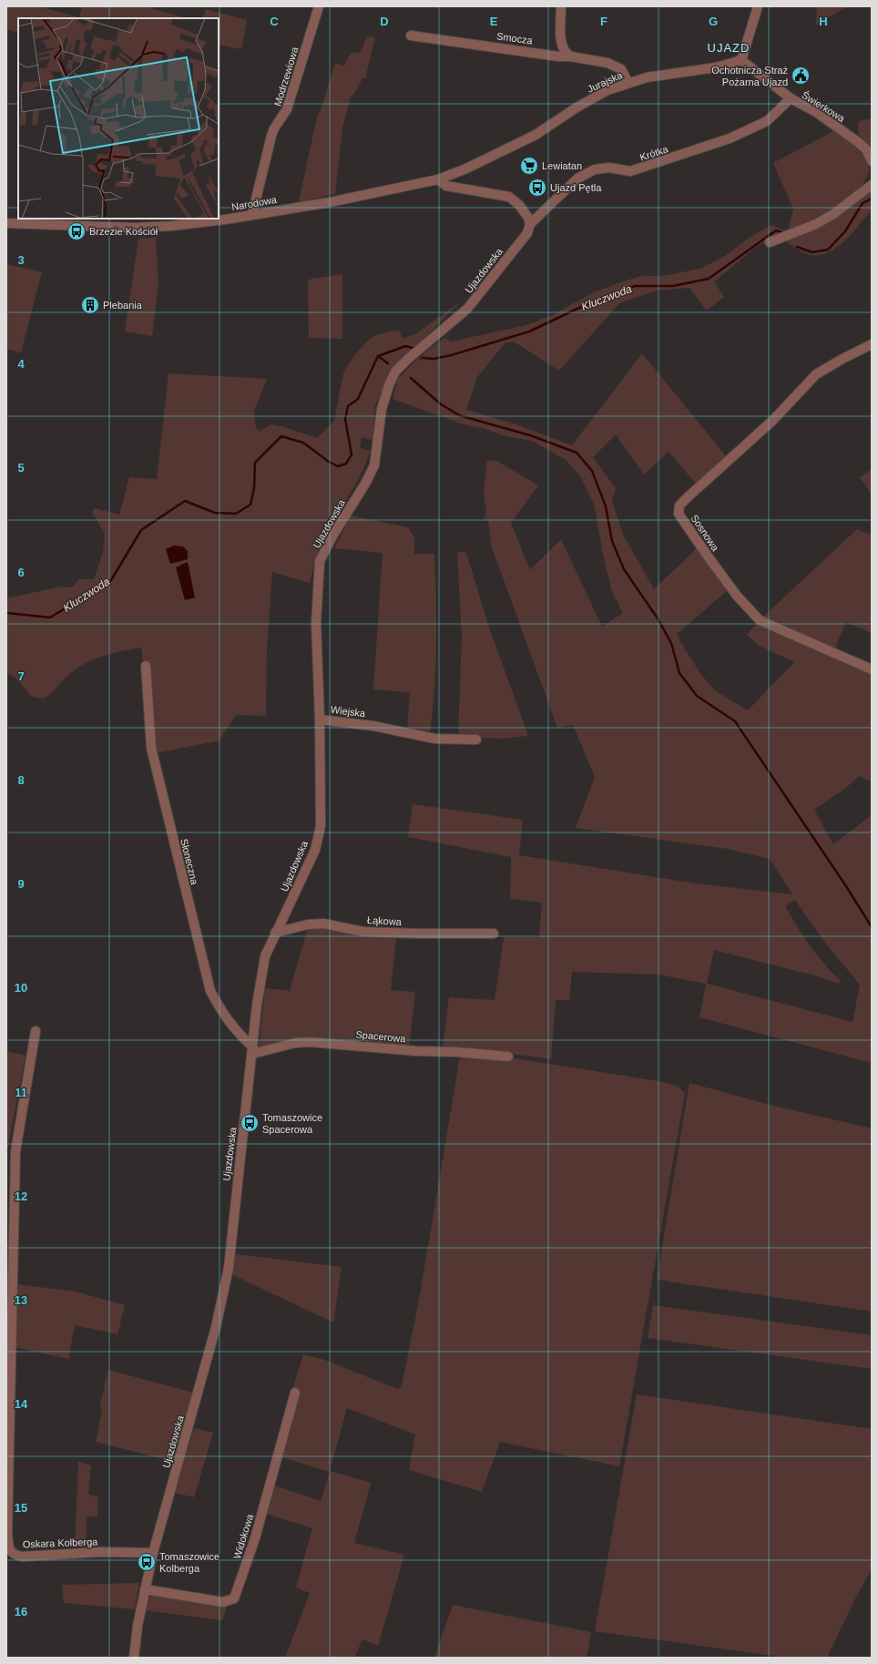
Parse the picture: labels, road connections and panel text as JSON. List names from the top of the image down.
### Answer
{
  "streets": {
    "street": [
      "Smocza",
      "Modrzewiowa",
      "Jurajska",
      "Świerkowa",
      "Krótka",
      "Narodowa",
      "Ujazdowska",
      "Sosnowa",
      "Wiejska",
      "Słoneczna",
      "Łąkowa",
      "Spacerowa",
      "Widokowa",
      "Oskara Kolberga"
    ]
  },
  "crossings": [
    ["Smocza", "Jurajska"],
    ["Modrzewiowa", "Narodowa"],
    ["Jurajska", "Świerkowa"],
    ["Jurajska", "Narodowa"],
    ["Świerkowa", "Krótka"],
    ["Krótka", "Ujazdowska"],
    ["Ujazdowska", "Wiejska"],
    ["Ujazdowska", "Słoneczna"],
    ["Ujazdowska", "Łąkowa"],
    ["Ujazdowska", "Spacerowa"],
    ["Ujazdowska", "Widokowa"],
    ["Ujazdowska", "Oskara Kolberga"],
    ["Słoneczna", "Spacerowa"]
  ],
  "districts": ["UJAZD"],
  "water": ["Kluczwoda"],
  "places": {
    "public building": ["Ochotnicza Straż Pożarna Ujazd"],
    "supermarket": ["Lewiatan"],
    "bus stop": [
      "Ujazd Pętla",
      "Brzezie Kościół",
      "Tomaszowice Spacerowa",
      "Tomaszowice Kolberga"
    ],
    "building": ["Plebania"]
  },
  "grid": {
    "columns": [
      "C",
      "D",
      "E",
      "F",
      "G",
      "H"
    ],
    "rows": [
      "3",
      "4",
      "5",
      "6",
      "7",
      "8",
      "9",
      "10",
      "11",
      "12",
      "13",
      "14",
      "15",
      "16"
    ]
  }
}
